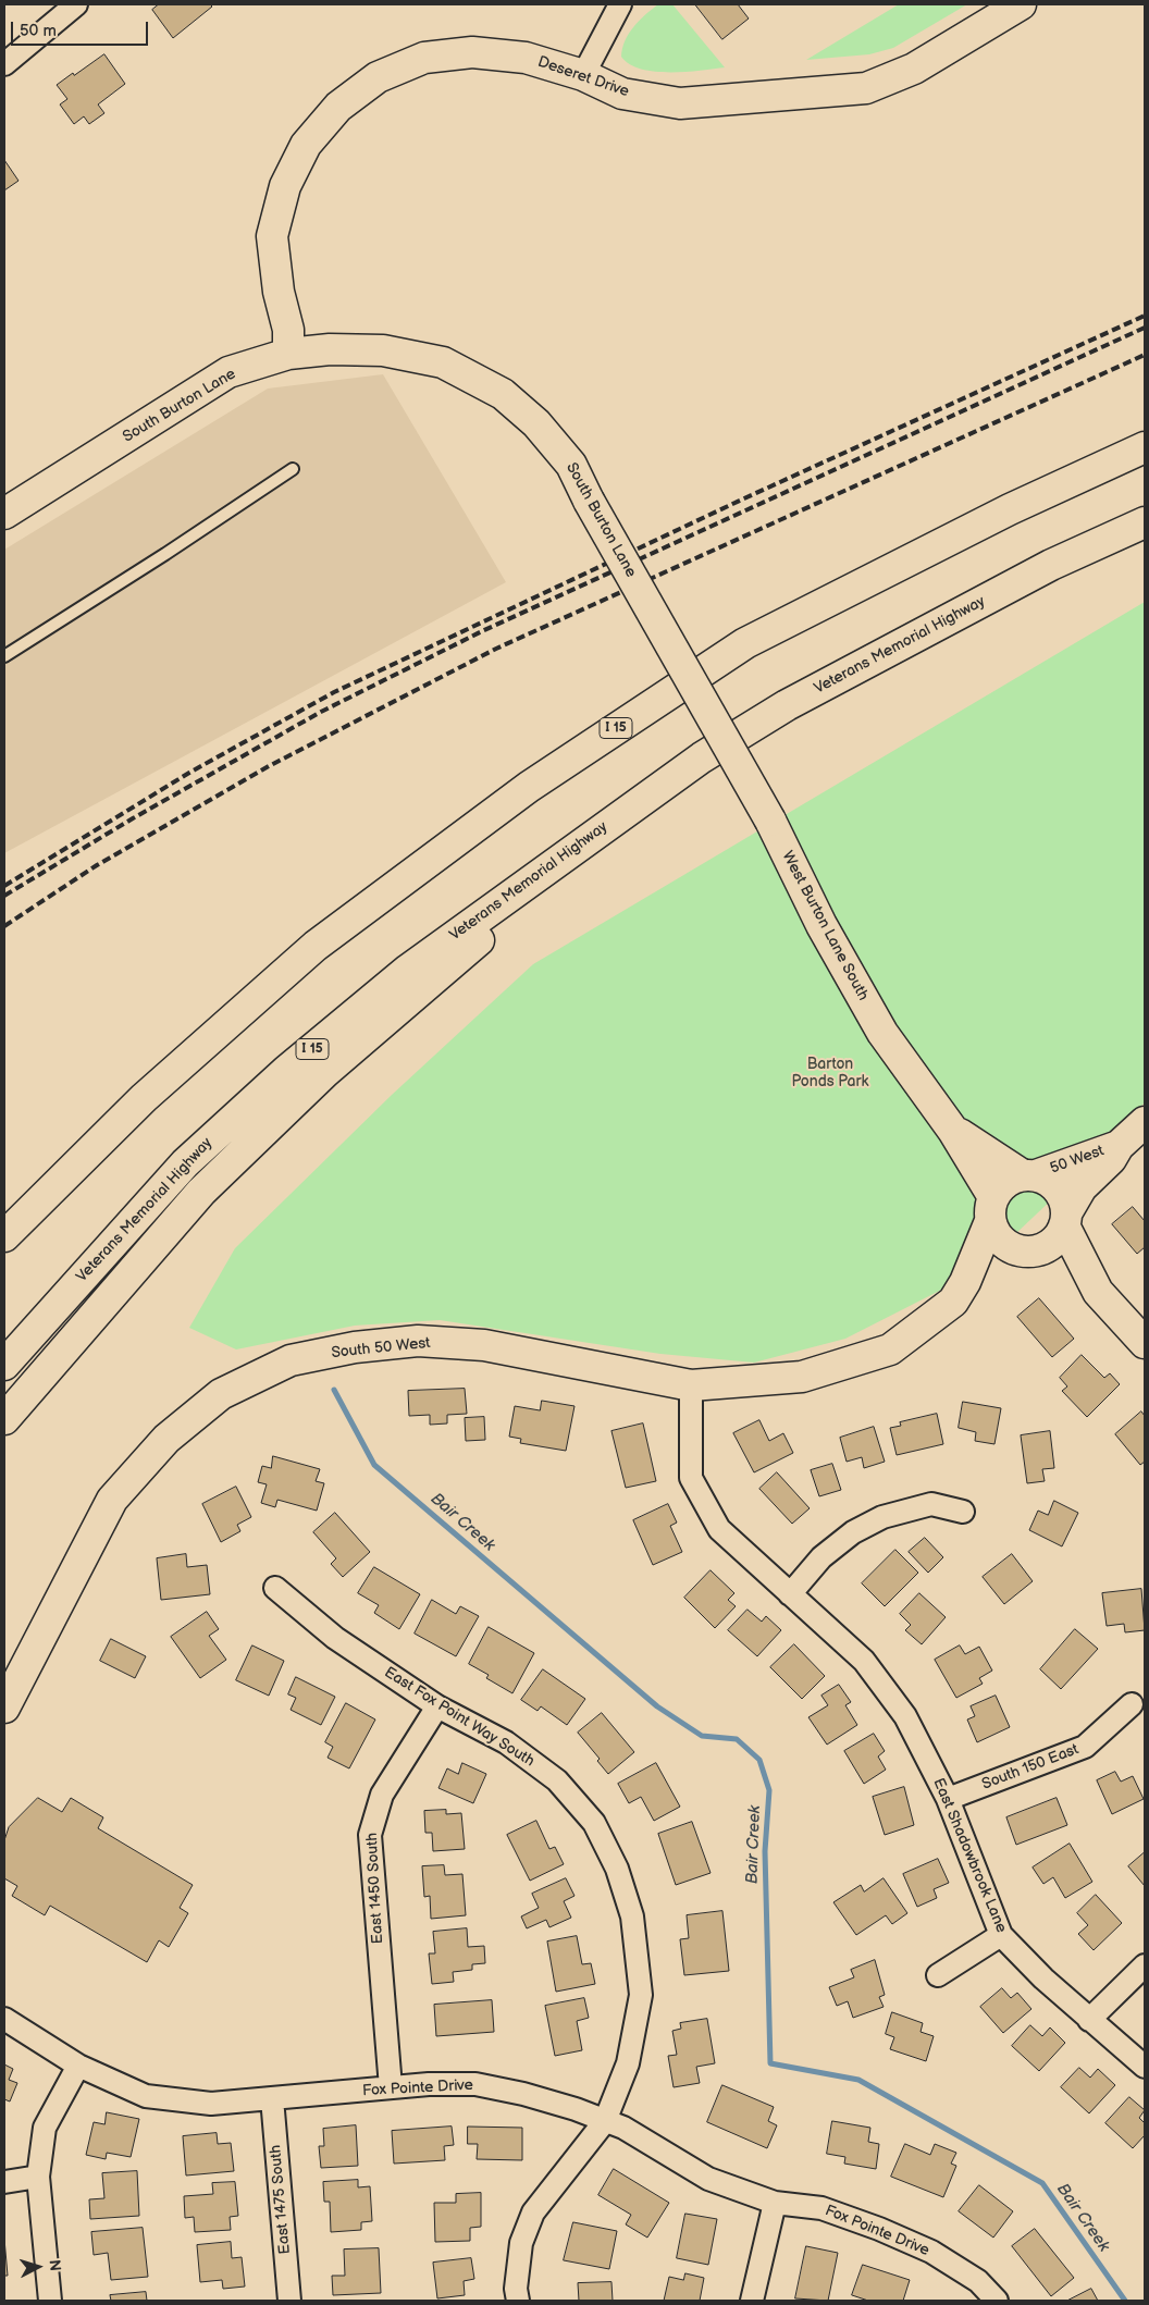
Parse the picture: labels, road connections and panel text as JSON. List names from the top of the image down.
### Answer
{
  "streets": {
    "main road": [
      "Deseret Drive",
      "South Burton Lane",
      "Veterans Memorial Highway",
      "I 15",
      "West Burton Lane South",
      "50 West",
      "South 50 West"
    ],
    "street": [
      "East Fox Point Way South",
      "South 150 East",
      "East Shadowbrook Lane",
      "East 1450 South",
      "Fox Pointe Drive",
      "East 1475 South"
    ]
  },
  "crossings": [
    ["Deseret Drive", "South Burton Lane"],
    ["South Burton Lane", "West Burton Lane South"],
    ["West Burton Lane South", "50 West"],
    ["West Burton Lane South", "South 50 West"],
    ["50 West", "South 50 West"],
    ["South 50 West", "East Shadowbrook Lane"],
    ["East Fox Point Way South", "East 1450 South"],
    ["East Fox Point Way South", "Fox Pointe Drive"],
    ["South 150 East", "East Shadowbrook Lane"],
    ["East 1450 South", "Fox Pointe Drive"],
    ["Fox Pointe Drive", "East 1475 South"]
  ],
  "water": ["Bair Creek"],
  "parks": ["Barton Ponds Park"],
  "scale_bar": "50 m",
  "north": "right"
}
